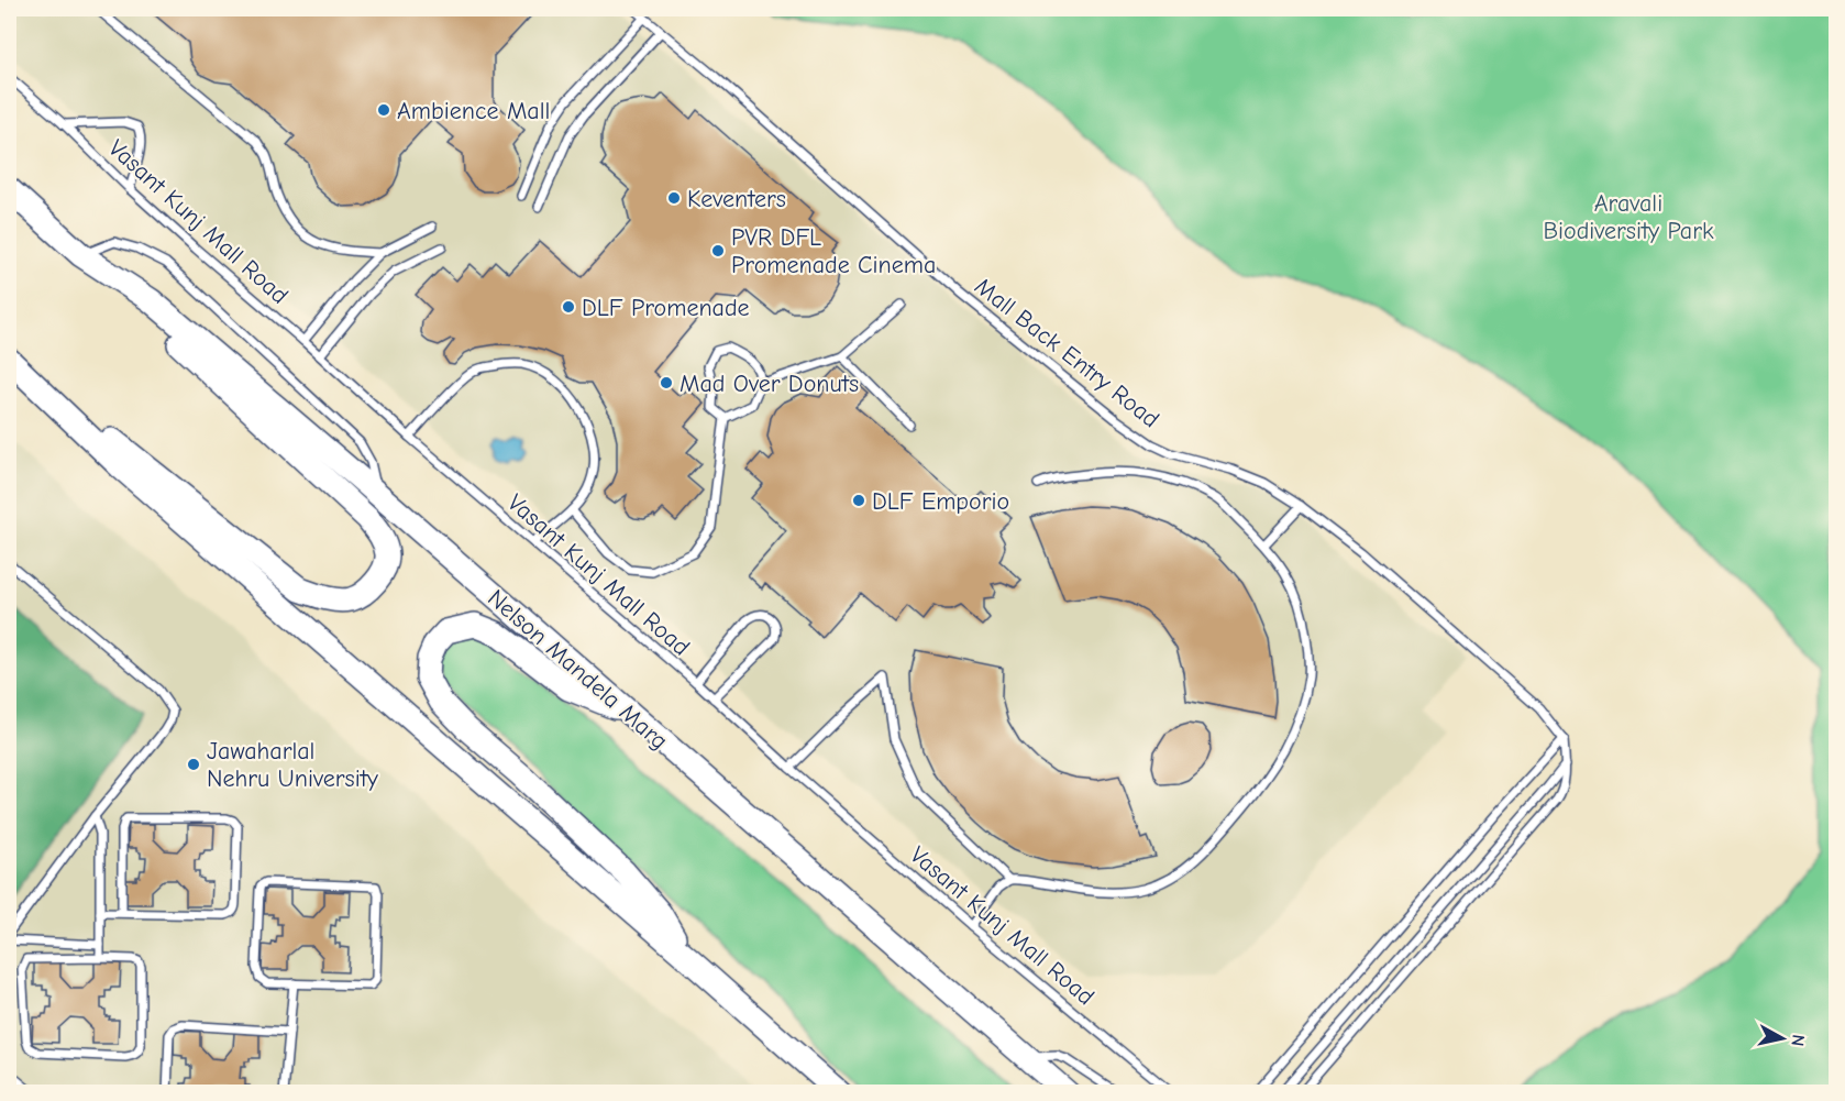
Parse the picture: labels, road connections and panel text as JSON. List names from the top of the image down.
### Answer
{
  "streets": {
    "main road": ["Nelson Mandela Marg"],
    "lane": ["Vasant Kunj Mall Road", "Mall Back Entry Road"]
  },
  "parks": ["Aravali Biodiversity Park"],
  "places": [
    "Ambience Mall",
    "Keventers",
    "PVR DFL Promenade Cinema",
    "DLF Promenade",
    "Mad Over Donuts",
    "DLF Emporio",
    "Jawaharlal Nehru University"
  ],
  "north": "right"
}
